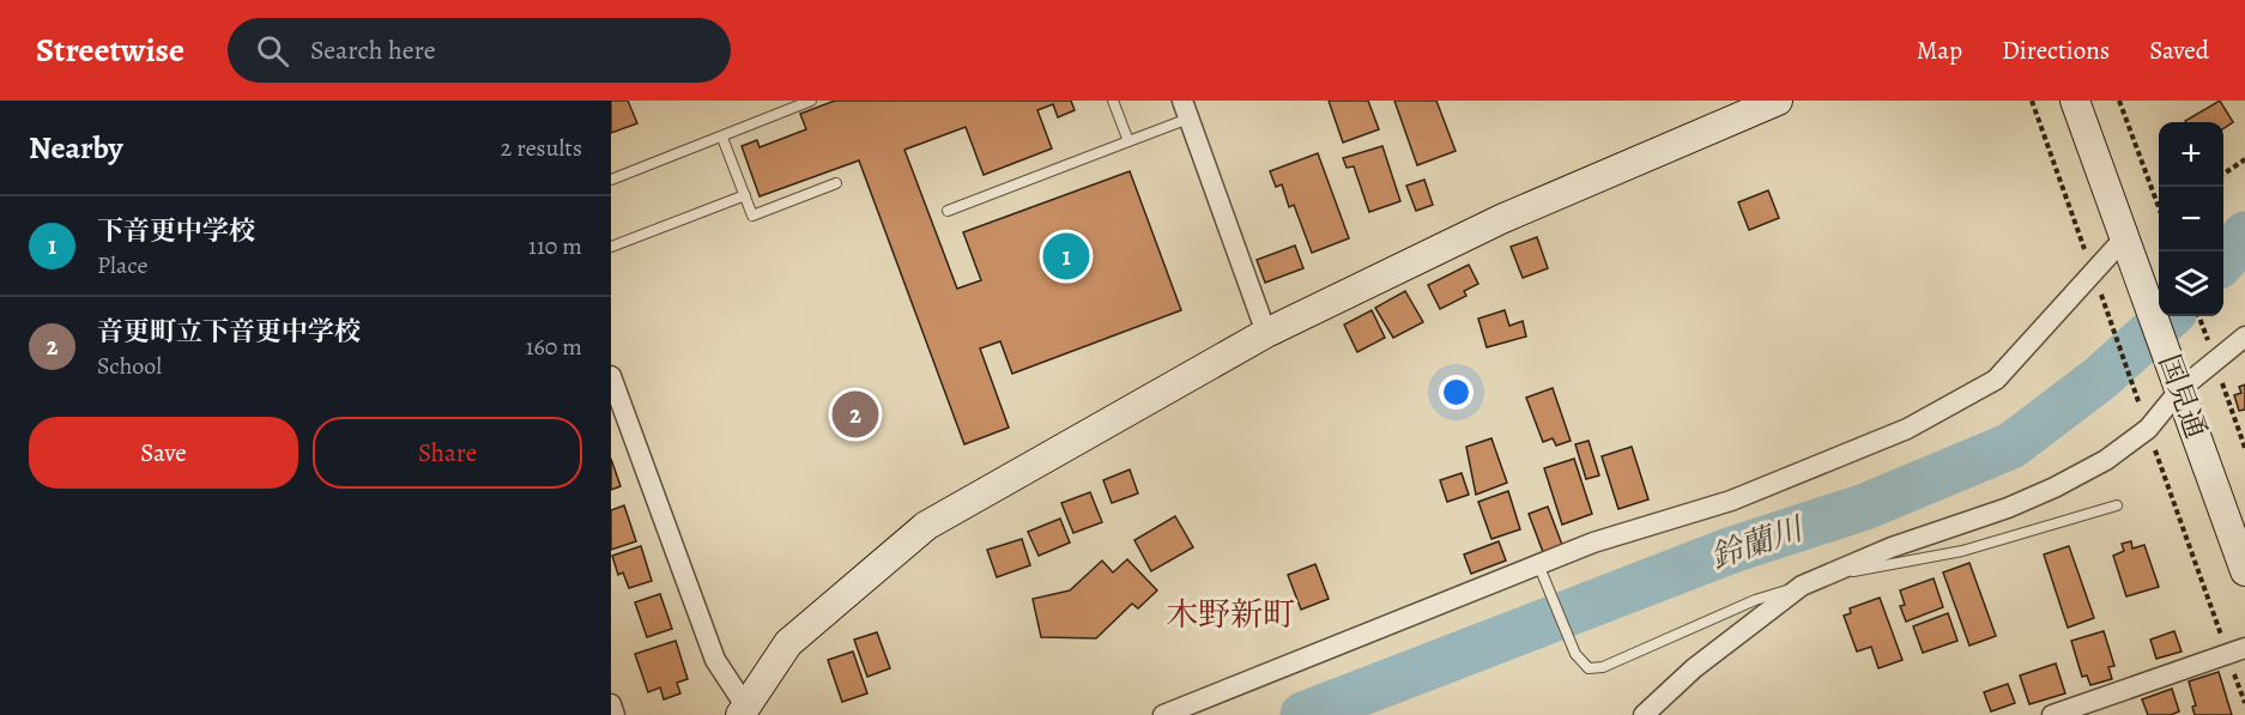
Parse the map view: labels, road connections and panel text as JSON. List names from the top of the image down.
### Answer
{
  "streets": {
    "street": ["国見通"]
  },
  "districts": ["木野新町"],
  "water": ["鈴蘭川"],
  "page": {
    "header": "Streetwise",
    "search": "Search here",
    "nav": ["Map", "Directions", "Saved"],
    "heading": ["Nearby", "2 results"],
    "map_buttons": ["+", "−"],
    "list": [
      {
        "mark": "1",
        "name": "下音更中学校",
        "note": "Place",
        "value": "110 m"
      },
      {
        "mark": "2",
        "name": "音更町立下音更中学校",
        "note": "School",
        "value": "160 m"
      }
    ],
    "pins": ["1", "2"],
    "buttons": ["Save", "Share"]
  }
}
